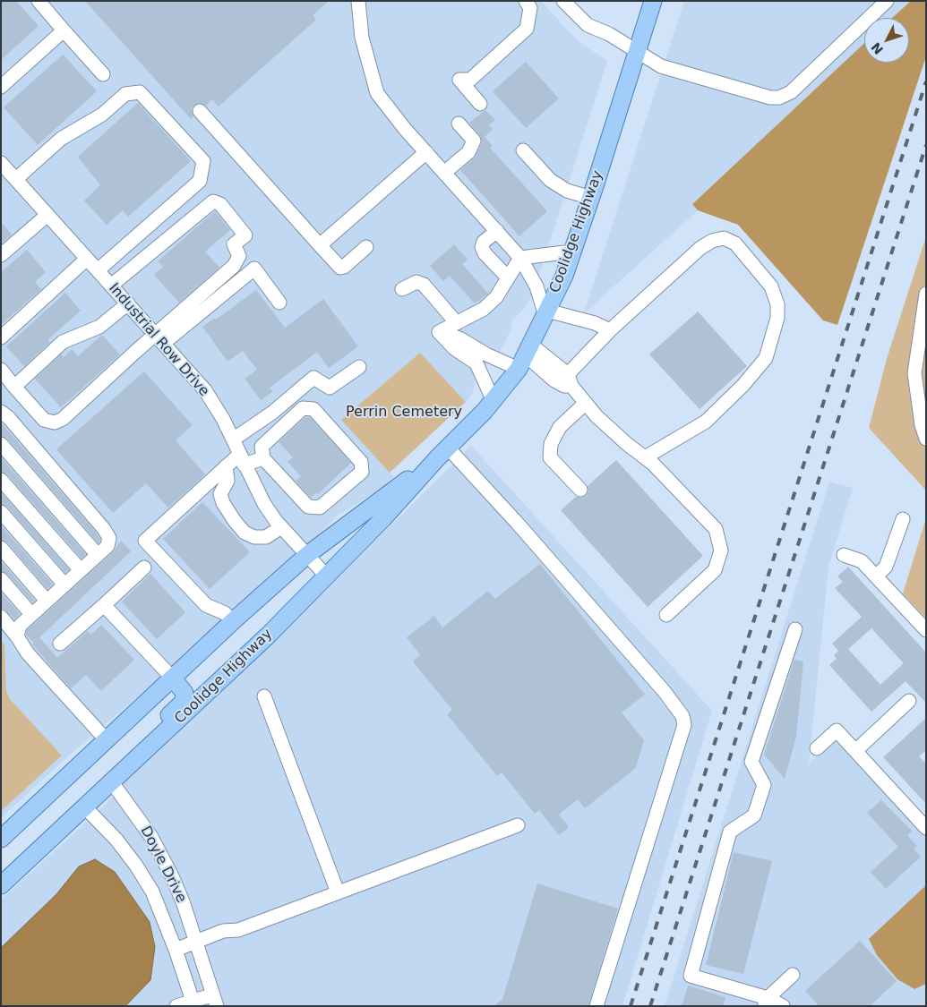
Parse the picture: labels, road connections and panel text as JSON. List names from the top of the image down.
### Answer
{
  "streets": {
    "main road": ["Coolidge Highway"],
    "street": ["Industrial Row Drive", "Doyle Drive"]
  },
  "crossings": [
    ["Coolidge Highway", "Industrial Row Drive"],
    ["Coolidge Highway", "Doyle Drive"]
  ],
  "parks": ["Perrin Cemetery"],
  "north": "bottom left"
}
